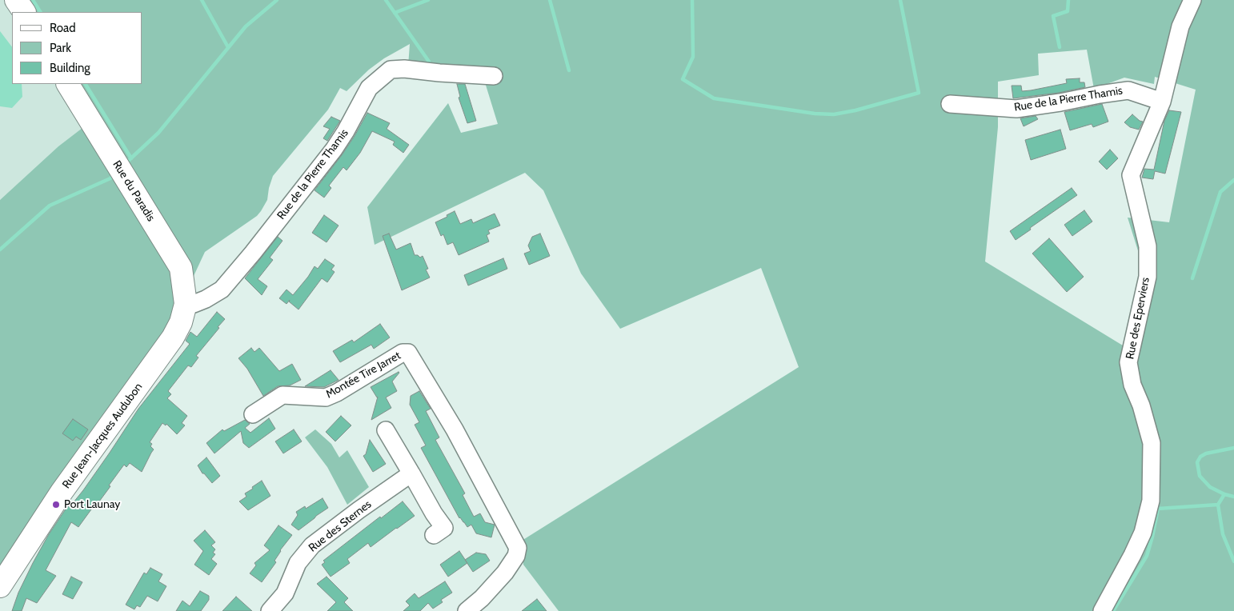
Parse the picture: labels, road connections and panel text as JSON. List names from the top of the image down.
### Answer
{
  "streets": {
    "main road": ["Rue du Paradis", "Rue Jean-Jacques Audubon"],
    "street": [
      "Rue de la Pierre Thamis",
      "Rue des Eperviers",
      "Montée Tire Jarret",
      "Rue des Sternes"
    ]
  },
  "crossings": [
    ["Rue de la Pierre Thamis", "Rue du Paradis"],
    ["Rue de la Pierre Thamis", "Rue des Eperviers"],
    ["Rue de la Pierre Thamis", "Rue Jean-Jacques Audubon"],
    ["Rue du Paradis", "Rue Jean-Jacques Audubon"]
  ],
  "places": ["Port Launay"],
  "legend": ["Road", "Park", "Building"]
}
